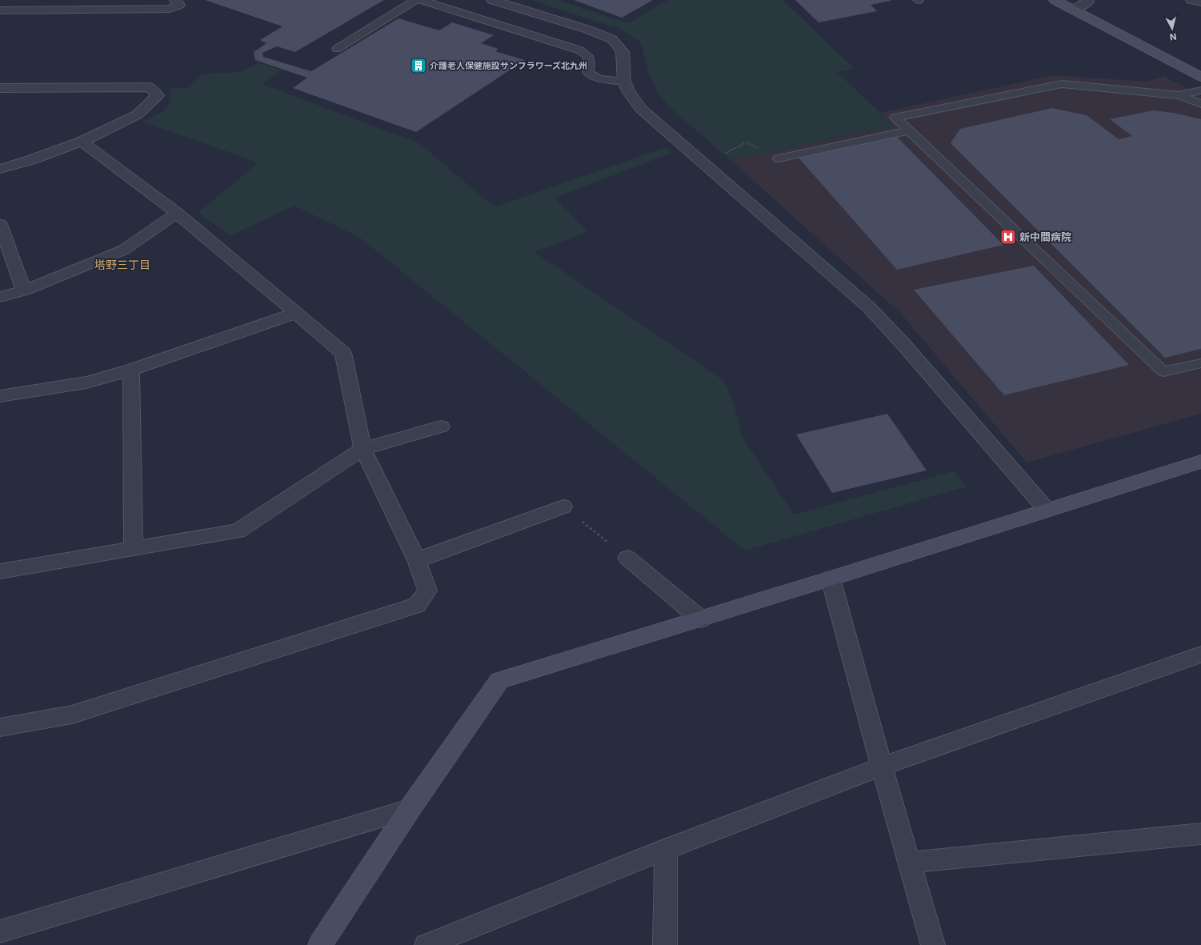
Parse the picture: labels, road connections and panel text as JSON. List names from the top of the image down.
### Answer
{
  "districts": ["塔野三丁目"],
  "places": {
    "building": ["介護老人保健施設サンフラワーズ北九州"],
    "hospital": ["新中間病院"]
  },
  "north": "bottom"
}
